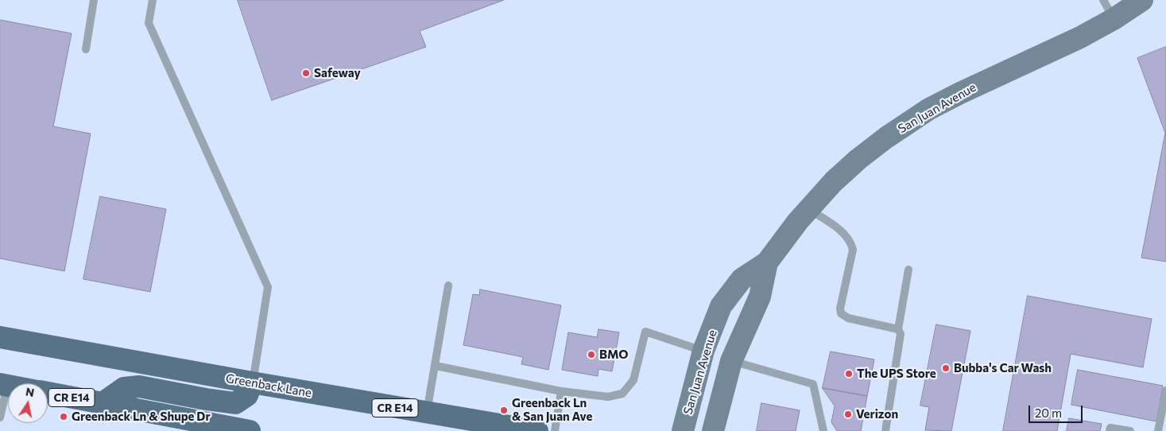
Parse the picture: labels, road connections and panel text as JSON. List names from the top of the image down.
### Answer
{
  "streets": {
    "main road": ["San Juan Avenue", "Greenback Lane", "CR E14"]
  },
  "places": [
    "Safeway",
    "BMO",
    "Bubba's Car Wash",
    "The UPS Store",
    "Greenback Ln & San Juan Ave",
    "Verizon",
    "Greenback Ln & Shupe Dr"
  ],
  "scale_bar": "20 m",
  "north": "top"
}
